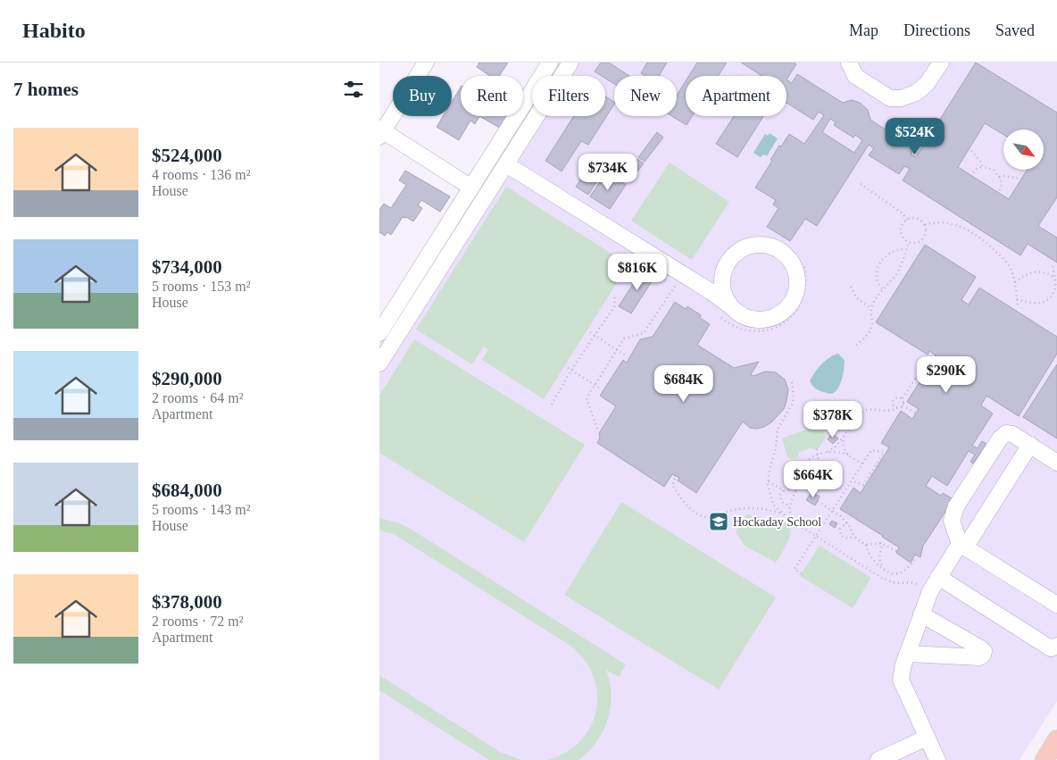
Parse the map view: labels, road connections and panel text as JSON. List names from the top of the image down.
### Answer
{
  "places": {
    "school or university": ["Hockaday School"]
  },
  "north": "bottom right",
  "page": {
    "header": "Habito",
    "nav": ["Map", "Directions", "Saved"],
    "heading": "7 homes",
    "chip": [
      "Buy",
      "Rent",
      "Filters",
      "New",
      "Apartment"
    ],
    "list": [
      {
        "name": "$524,000",
        "note": "4 rooms · 136 m² · House"
      },
      {
        "name": "$734,000",
        "note": "5 rooms · 153 m² · House"
      },
      {
        "name": "$290,000",
        "note": "2 rooms · 64 m² · Apartment"
      },
      {
        "name": "$684,000",
        "note": "5 rooms · 143 m² · House"
      },
      {
        "name": "$378,000",
        "note": "2 rooms · 72 m² · Apartment"
      }
    ],
    "price": [
      "$524K",
      "$734K",
      "$816K",
      "$290K",
      "$684K",
      "$378K",
      "$664K"
    ]
  }
}
